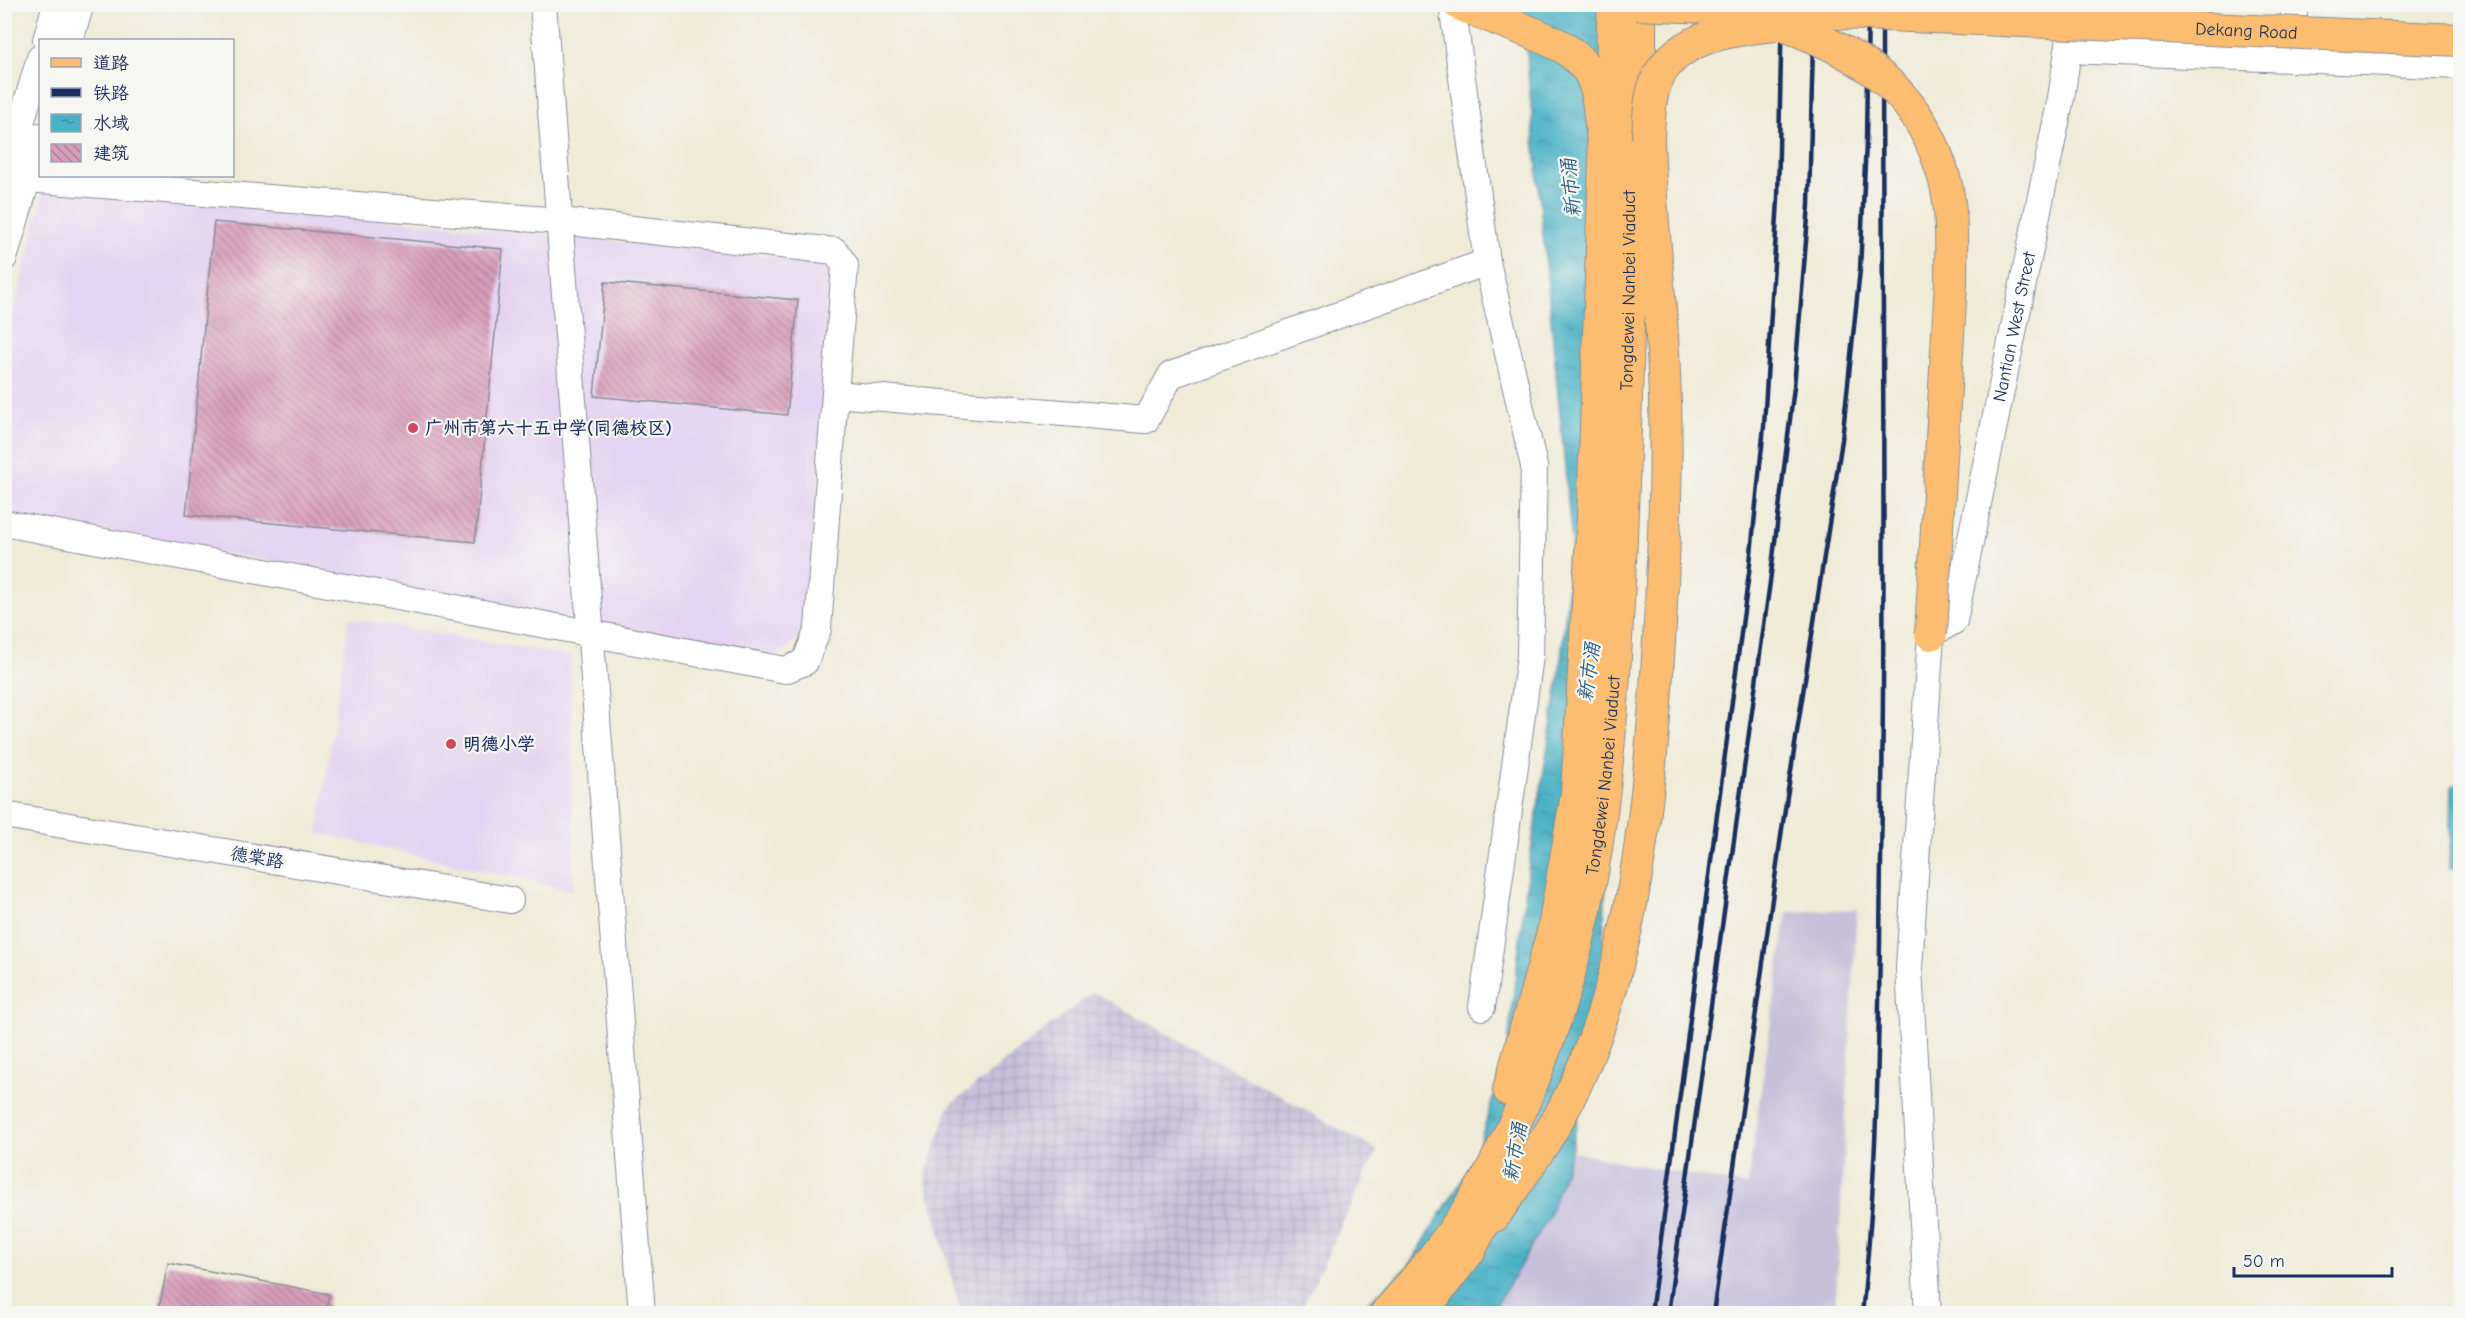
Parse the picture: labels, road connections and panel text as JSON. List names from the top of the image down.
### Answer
{
  "streets": {
    "main road": ["Dekang Road", "Tongdewei Nanbei Viaduct"],
    "street": ["Nantian West Street", "德棠路"]
  },
  "crossings": [
    ["Dekang Road", "Tongdewei Nanbei Viaduct"]
  ],
  "water": ["新市涌"],
  "places": ["广州市第六十五中学(同德校区)", "明德小学"],
  "legend": [
    "道路",
    "铁路",
    "水域",
    "建筑"
  ],
  "scale_bar": "50 m"
}
